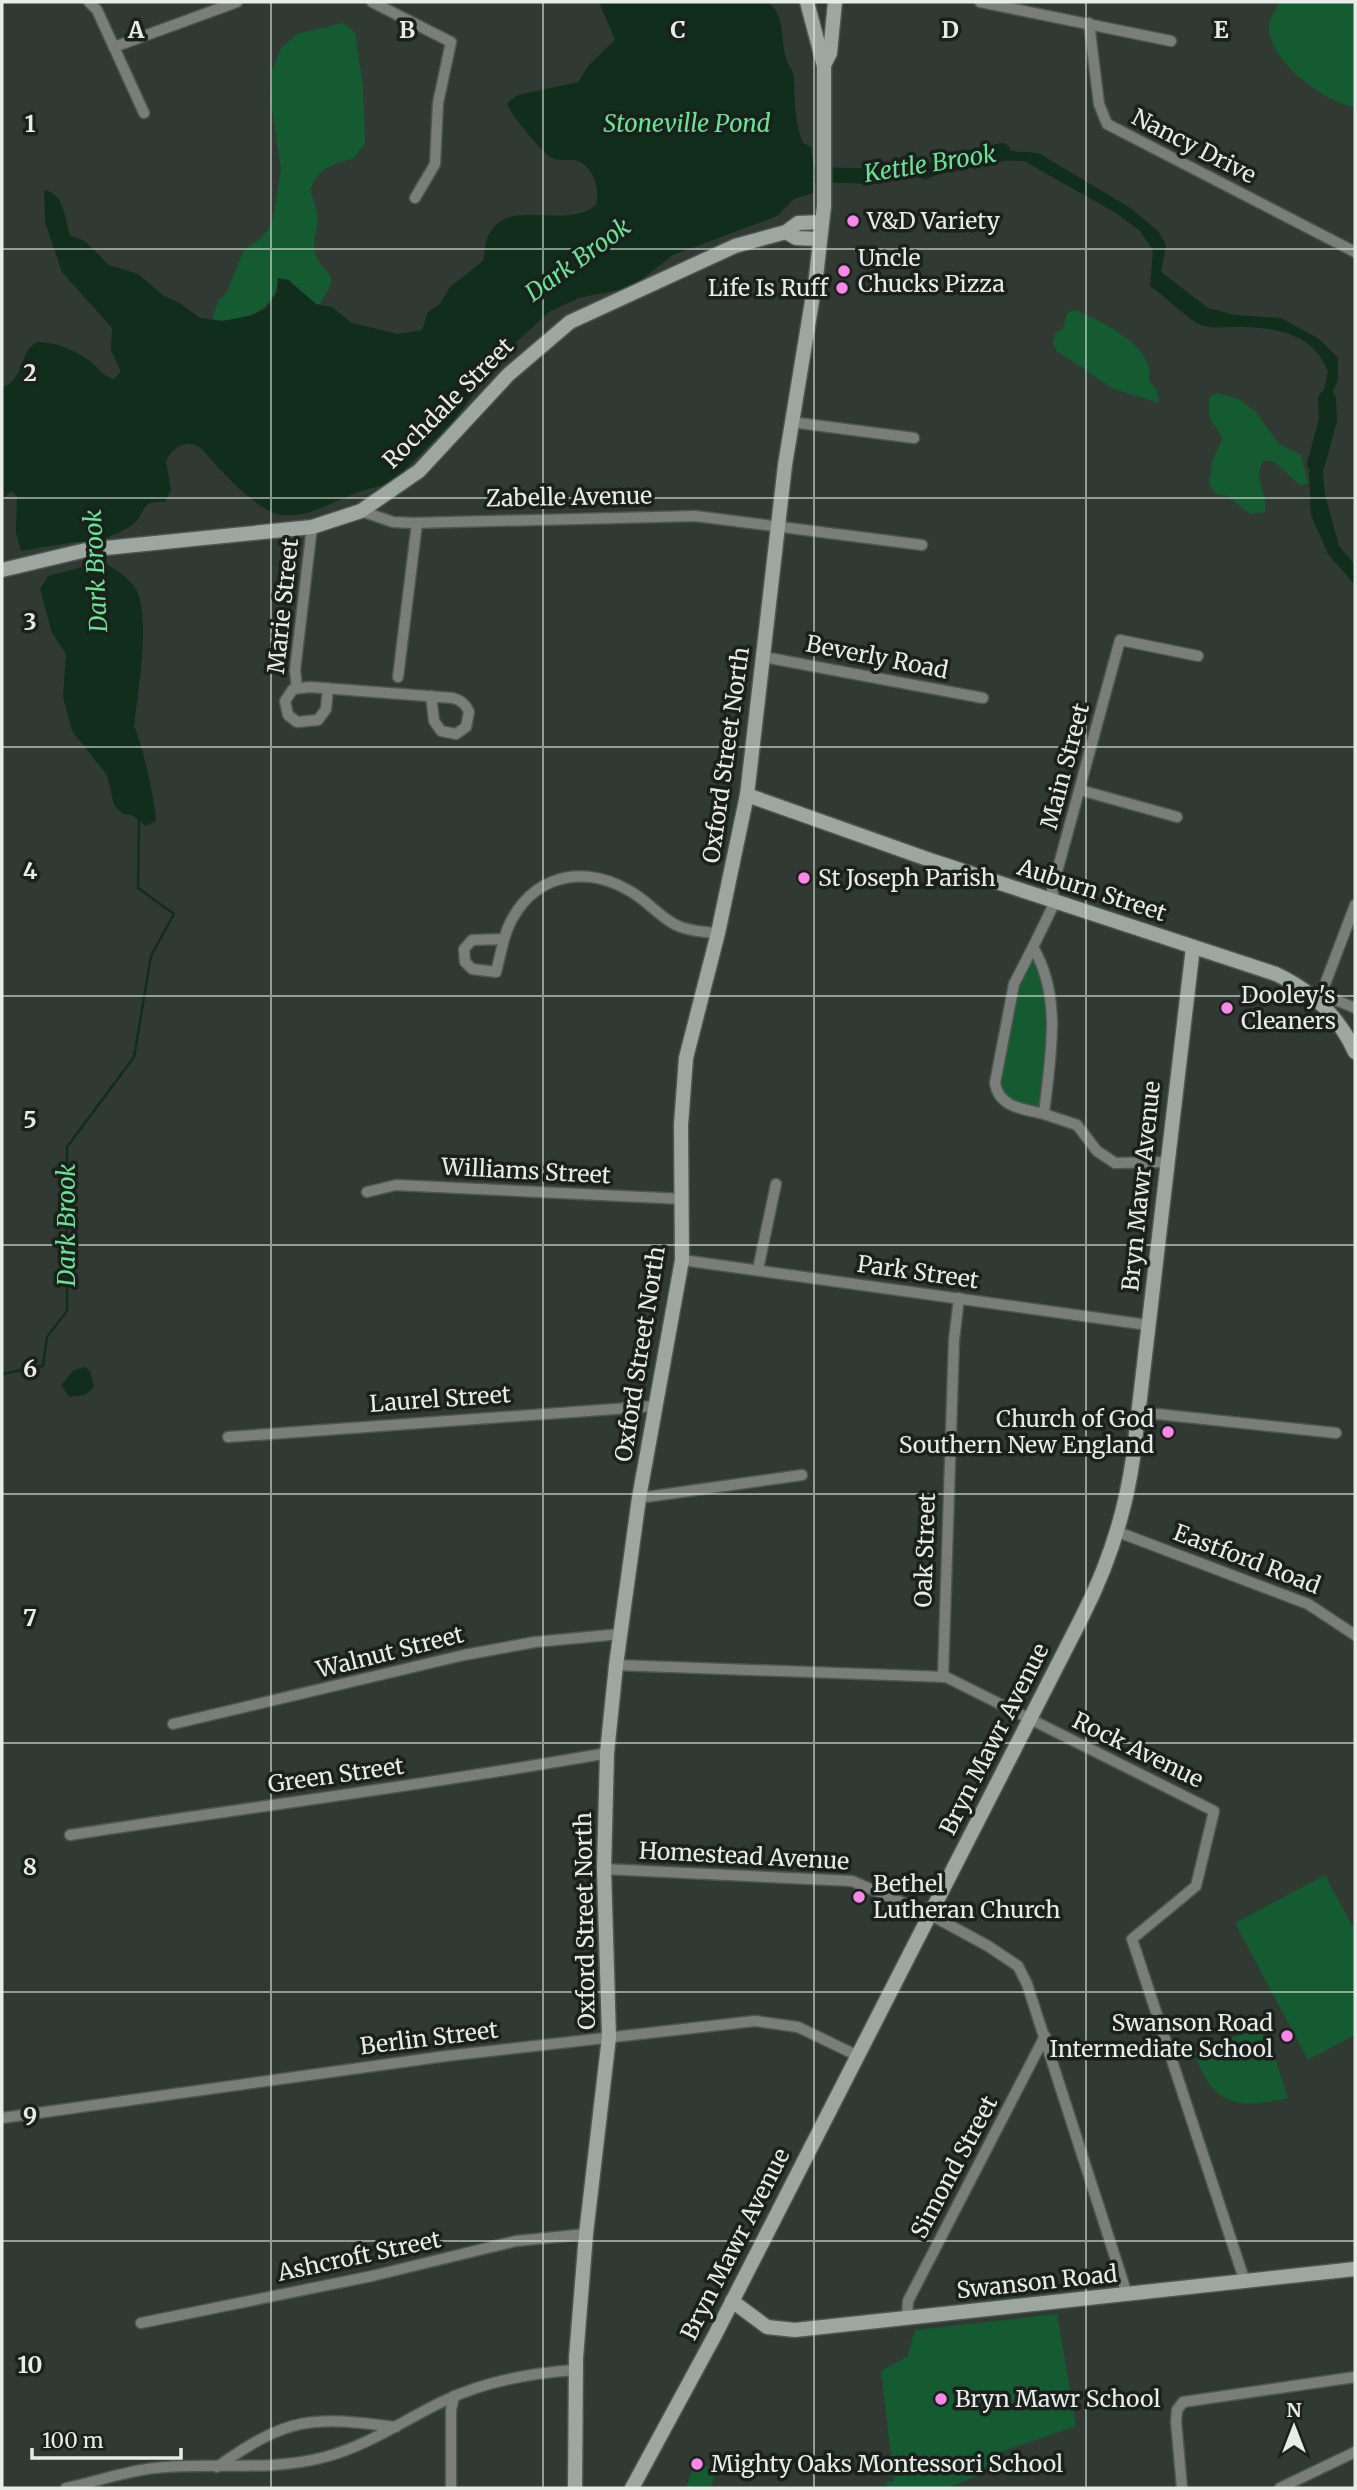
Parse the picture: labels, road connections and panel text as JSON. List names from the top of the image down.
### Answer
{
  "streets": {
    "street": [
      "Nancy Drive",
      "Rochdale Street",
      "Zabelle Avenue",
      "Marie Street",
      "Beverly Road",
      "Oxford Street North",
      "Main Street",
      "Auburn Street",
      "Williams Street",
      "Bryn Mawr Avenue",
      "Park Street",
      "Laurel Street",
      "Oak Street",
      "Eastford Road",
      "Walnut Street",
      "Rock Avenue",
      "Green Street",
      "Homestead Avenue",
      "Berlin Street",
      "Simond Street",
      "Ashcroft Street",
      "Swanson Road"
    ]
  },
  "crossings": [
    ["Rochdale Street", "Zabelle Avenue"],
    ["Rochdale Street", "Marie Street"],
    ["Rochdale Street", "Oxford Street North"],
    ["Zabelle Avenue", "Oxford Street North"],
    ["Beverly Road", "Oxford Street North"],
    ["Oxford Street North", "Auburn Street"],
    ["Oxford Street North", "Williams Street"],
    ["Oxford Street North", "Park Street"],
    ["Oxford Street North", "Laurel Street"],
    ["Oxford Street North", "Walnut Street"],
    ["Oxford Street North", "Rock Avenue"],
    ["Oxford Street North", "Green Street"],
    ["Oxford Street North", "Homestead Avenue"],
    ["Oxford Street North", "Berlin Street"],
    ["Oxford Street North", "Ashcroft Street"],
    ["Main Street", "Auburn Street"],
    ["Auburn Street", "Bryn Mawr Avenue"],
    ["Bryn Mawr Avenue", "Park Street"],
    ["Bryn Mawr Avenue", "Eastford Road"],
    ["Bryn Mawr Avenue", "Rock Avenue"],
    ["Bryn Mawr Avenue", "Homestead Avenue"],
    ["Bryn Mawr Avenue", "Berlin Street"],
    ["Bryn Mawr Avenue", "Swanson Road"],
    ["Park Street", "Oak Street"],
    ["Oak Street", "Rock Avenue"],
    ["Rock Avenue", "Swanson Road"],
    ["Homestead Avenue", "Simond Street"],
    ["Homestead Avenue", "Swanson Road"],
    ["Simond Street", "Swanson Road"]
  ],
  "water": ["Stoneville Pond", "Kettle Brook", "Dark Brook"],
  "places": [
    "V&D Variety",
    "Uncle Chucks Pizza",
    "Life Is Ruff",
    "St Joseph Parish",
    "Dooley's Cleaners",
    "Church of God Southern New England",
    "Bethel Lutheran Church",
    "Swanson Road Intermediate School",
    "Bryn Mawr School",
    "Mighty Oaks Montessori School"
  ],
  "scale_bar": "100 m",
  "north": "top",
  "grid": {
    "columns": [
      "A",
      "B",
      "C",
      "D",
      "E"
    ],
    "rows": [
      "1",
      "2",
      "3",
      "4",
      "5",
      "6",
      "7",
      "8",
      "9",
      "10"
    ]
  }
}
